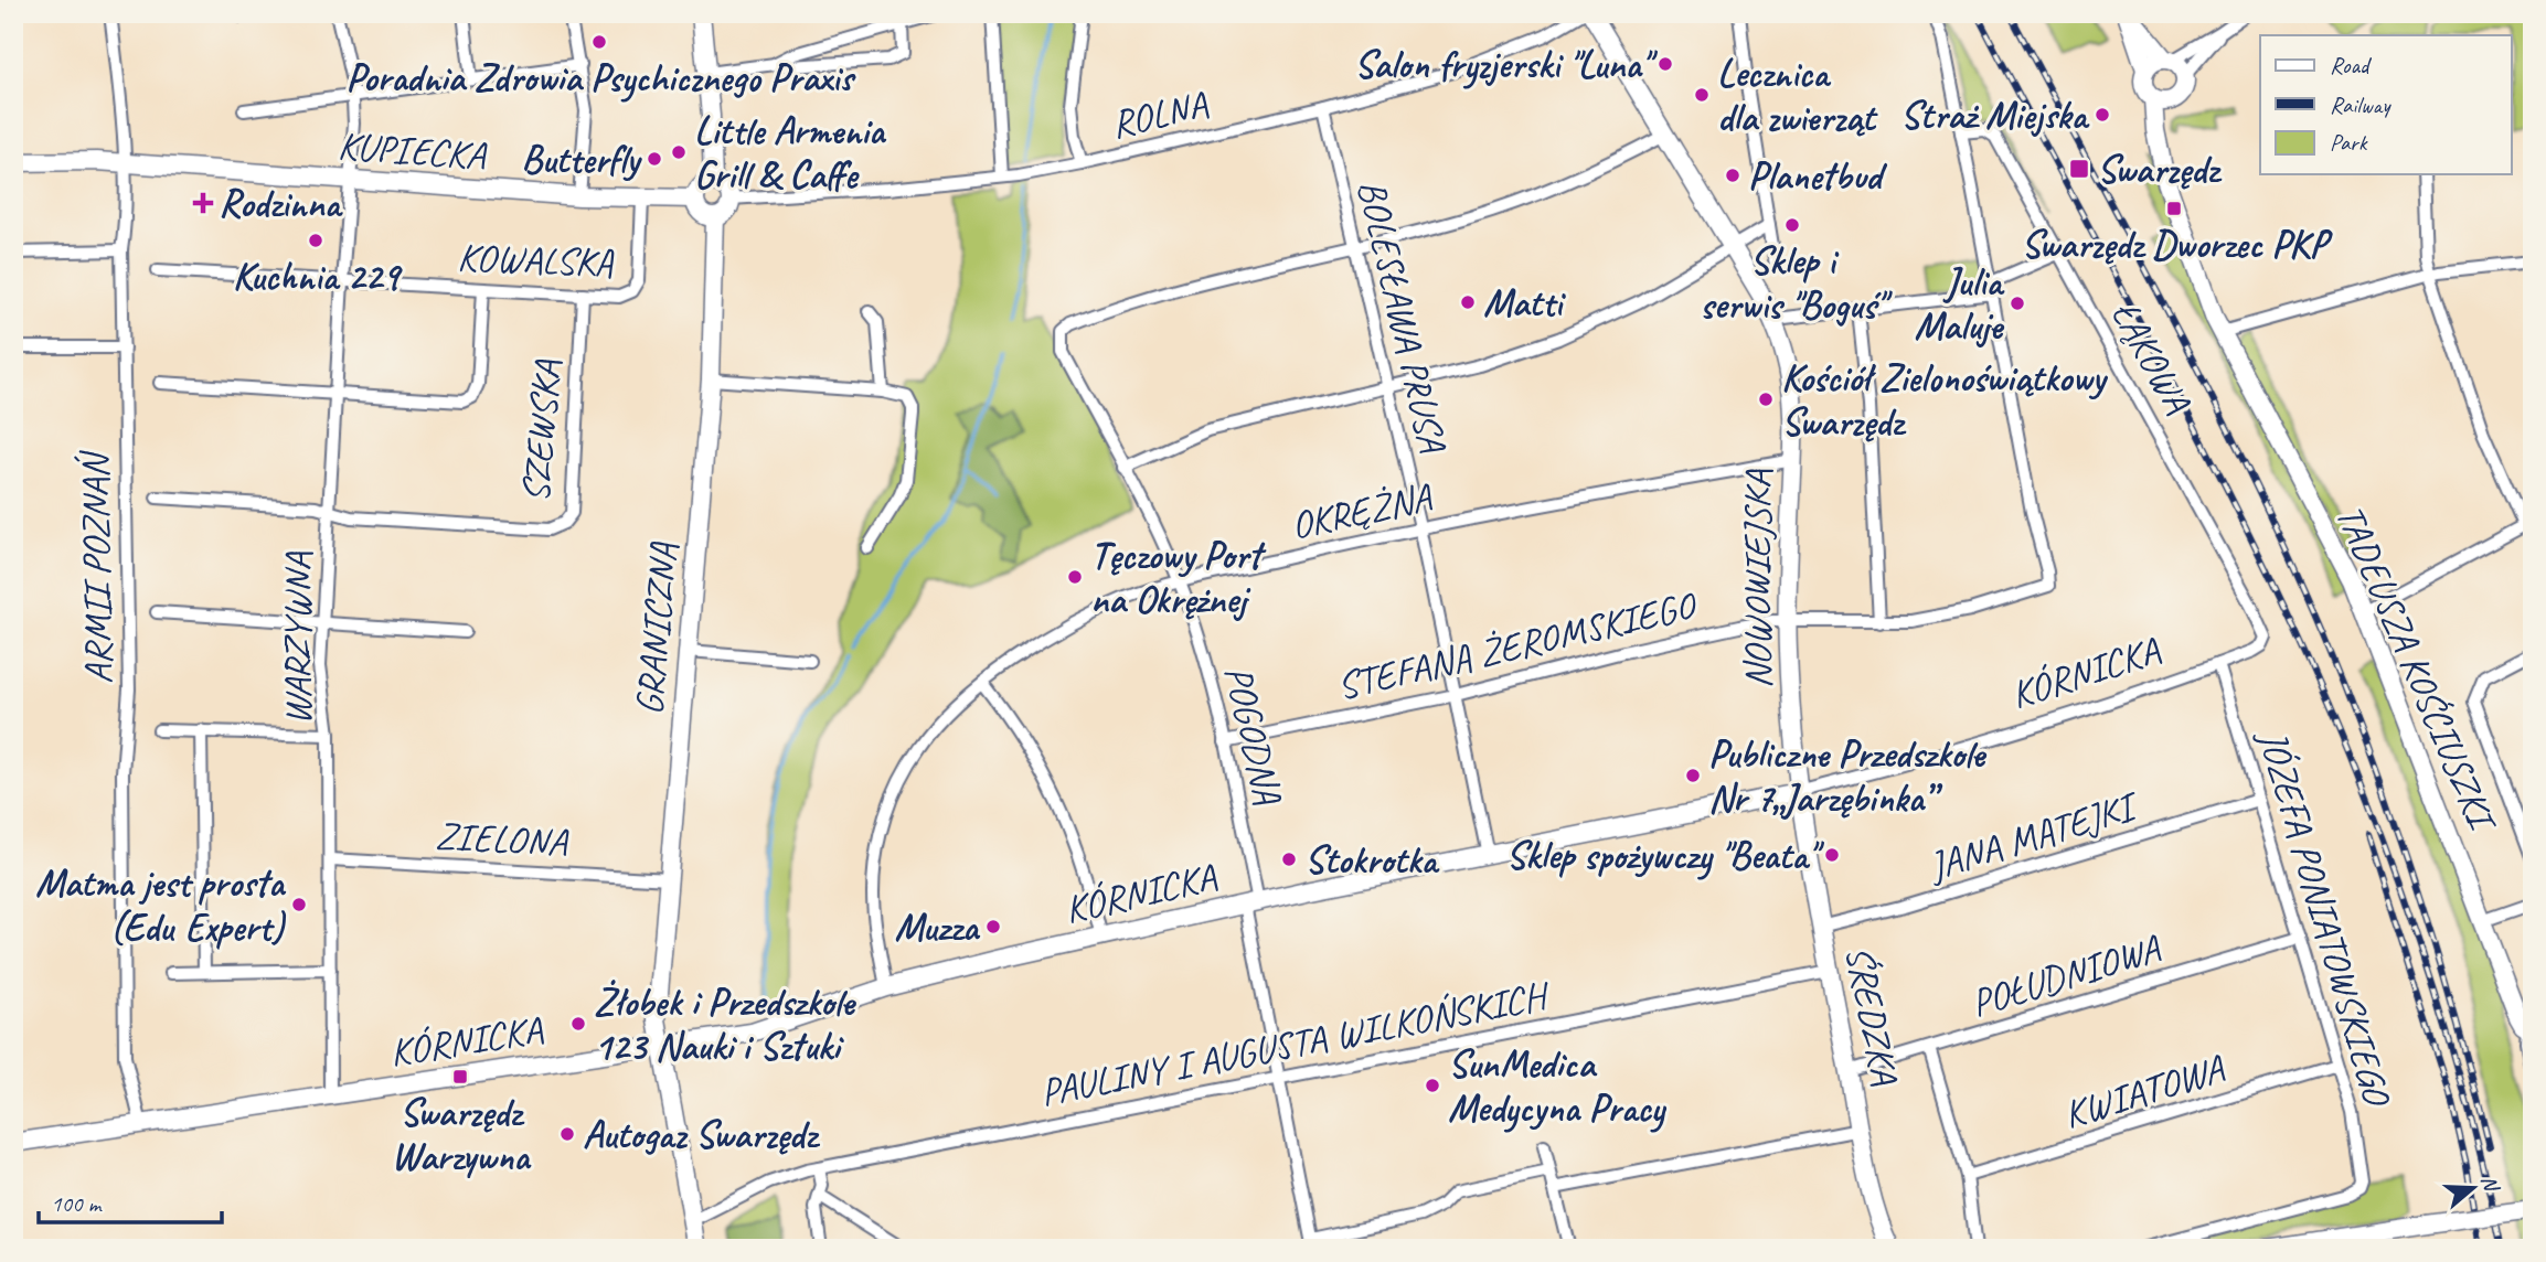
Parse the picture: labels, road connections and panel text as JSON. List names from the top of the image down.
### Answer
{
  "streets": {
    "street": [
      "ROLNA",
      "KUPIECKA",
      "KOWALSKA",
      "BOLESŁAWA PRUSA",
      "ŁĄKOWA",
      "SZEWSKA",
      "OKRĘŻNA",
      "ARMII POZNAŃ",
      "NOWOWIEJSKA",
      "GRANICZNA",
      "WARZYWNA",
      "STEFANA ŻEROMSKIEGO",
      "TADEUSZA KOŚCIUSZKI",
      "KÓRNICKA",
      "POGODNA",
      "JANA MATEJKI",
      "ZIELONA",
      "JÓZEFA PONIATOWSKIEGO",
      "POŁUDNIOWA",
      "ŚREDZKA",
      "PAULINY I AUGUSTA WILKOŃSKICH",
      "KWIATOWA"
    ]
  },
  "crossings": [
    ["ROLNA", "KUPIECKA"],
    ["ROLNA", "BOLESŁAWA PRUSA"],
    ["ROLNA", "GRANICZNA"],
    ["KUPIECKA", "KOWALSKA"],
    ["KUPIECKA", "ARMII POZNAŃ"],
    ["KUPIECKA", "GRANICZNA"],
    ["KUPIECKA", "WARZYWNA"],
    ["KOWALSKA", "SZEWSKA"],
    ["KOWALSKA", "WARZYWNA"],
    ["BOLESŁAWA PRUSA", "OKRĘŻNA"],
    ["BOLESŁAWA PRUSA", "STEFANA ŻEROMSKIEGO"],
    ["BOLESŁAWA PRUSA", "KÓRNICKA"],
    ["BOLESŁAWA PRUSA", "POGODNA"],
    ["ŁĄKOWA", "KÓRNICKA"],
    ["SZEWSKA", "WARZYWNA"],
    ["OKRĘŻNA", "NOWOWIEJSKA"],
    ["OKRĘŻNA", "KÓRNICKA"],
    ["OKRĘŻNA", "POGODNA"],
    ["ARMII POZNAŃ", "KÓRNICKA"],
    ["NOWOWIEJSKA", "STEFANA ŻEROMSKIEGO"],
    ["NOWOWIEJSKA", "KÓRNICKA"],
    ["NOWOWIEJSKA", "ŚREDZKA"],
    ["GRANICZNA", "KÓRNICKA"],
    ["GRANICZNA", "ZIELONA"],
    ["GRANICZNA", "PAULINY I AUGUSTA WILKOŃSKICH"],
    ["WARZYWNA", "KÓRNICKA"],
    ["WARZYWNA", "ZIELONA"],
    ["STEFANA ŻEROMSKIEGO", "POGODNA"],
    ["KÓRNICKA", "POGODNA"],
    ["KÓRNICKA", "JÓZEFA PONIATOWSKIEGO"],
    ["KÓRNICKA", "ŚREDZKA"],
    ["POGODNA", "PAULINY I AUGUSTA WILKOŃSKICH"],
    ["JANA MATEJKI", "JÓZEFA PONIATOWSKIEGO"],
    ["JANA MATEJKI", "ŚREDZKA"],
    ["JÓZEFA PONIATOWSKIEGO", "POŁUDNIOWA"],
    ["JÓZEFA PONIATOWSKIEGO", "KWIATOWA"],
    ["POŁUDNIOWA", "ŚREDZKA"],
    ["ŚREDZKA", "PAULINY I AUGUSTA WILKOŃSKICH"]
  ],
  "places": {
    "other": [
      "Poradnia Zdrowia Psychicznego Praxis",
      "Salon fryzjerski \"Luna\"",
      "Lecznica dla zwierząt",
      "Straż Miejska",
      "Little Armenia Grill & Caffe",
      "Butterfly",
      "Planetbud",
      "Sklep i serwis \"Boguś\"",
      "Kuchnia 229",
      "Matti",
      "Julia Maluje",
      "Kościół Zielonoświątkowy Swarzędz",
      "Tęczowy Port na Okrężnej",
      "Publiczne Przedszkole Nr 7„Jarzębinka”",
      "Sklep spożywczy \"Beata\"",
      "Stokrotka",
      "Matma jest prosta (Edu Expert)",
      "Muzza",
      "Żłobek i Przedszkole 123 Nauki i Sztuki",
      "SunMedica Medycyna Pracy",
      "Autogaz Swarzędz"
    ],
    "transit": ["Swarzędz", "Swarzędz Dworzec PKP", "Swarzędz Warzywna"],
    "health": ["Rodzinna"]
  },
  "legend": ["Road", "Railway", "Park"],
  "scale_bar": "100 m",
  "north": "right"
}
